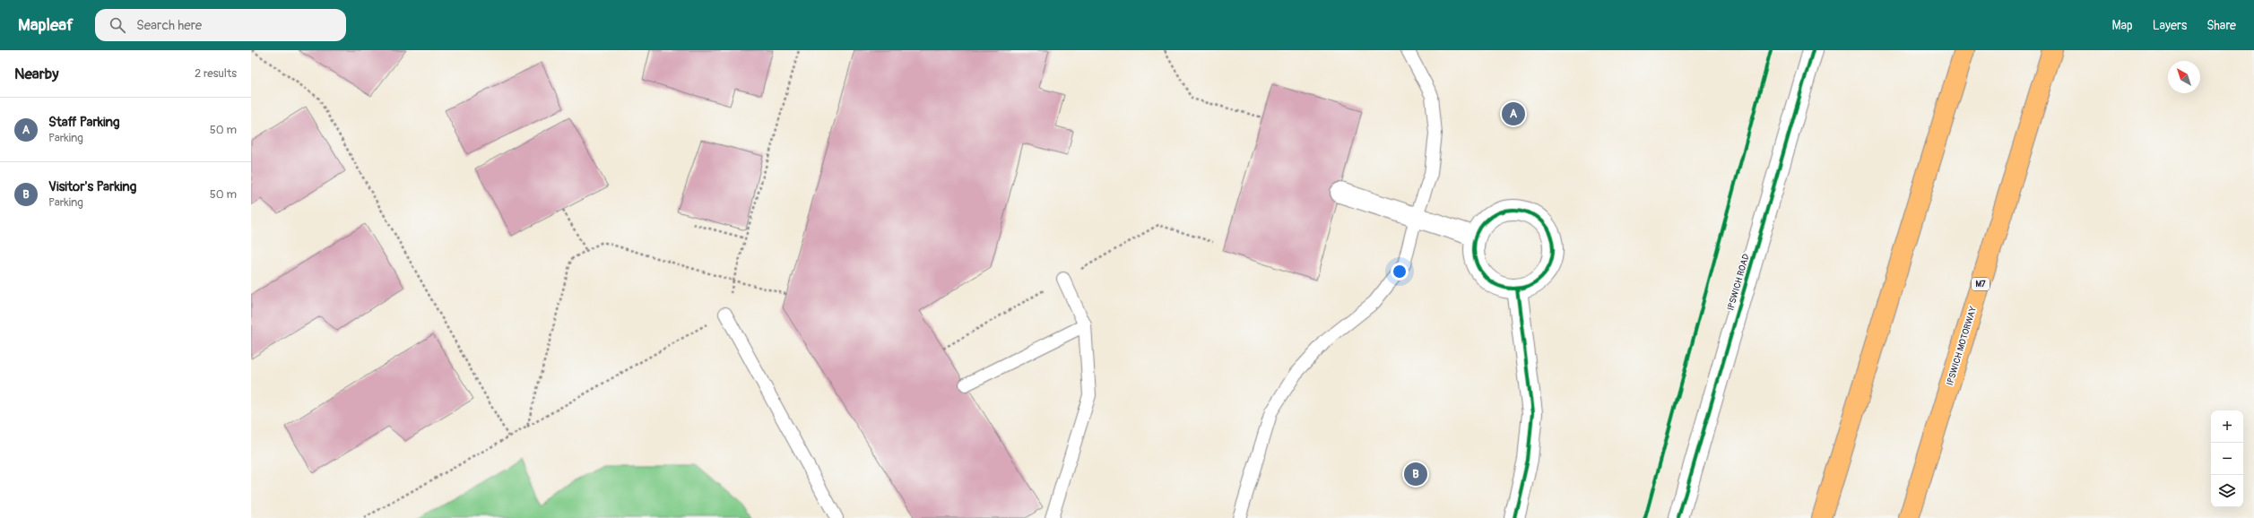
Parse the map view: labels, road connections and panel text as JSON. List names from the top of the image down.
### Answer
{
  "streets": {
    "highway": ["M7", "IPSWICH MOTORWAY"],
    "street": ["IPSWICH ROAD"]
  },
  "north": "top left",
  "page": {
    "header": "Mapleaf",
    "search": "Search here",
    "nav": ["Map", "Layers", "Share"],
    "heading": ["Nearby", "2 results"],
    "list": [
      {
        "mark": "A",
        "name": "Staff Parking",
        "note": "Parking",
        "value": "50 m"
      },
      {
        "mark": "B",
        "name": "Visitor's Parking",
        "note": "Parking",
        "value": "50 m"
      }
    ],
    "pins": ["A", "B"],
    "map_buttons": ["+", "−"]
  }
}
